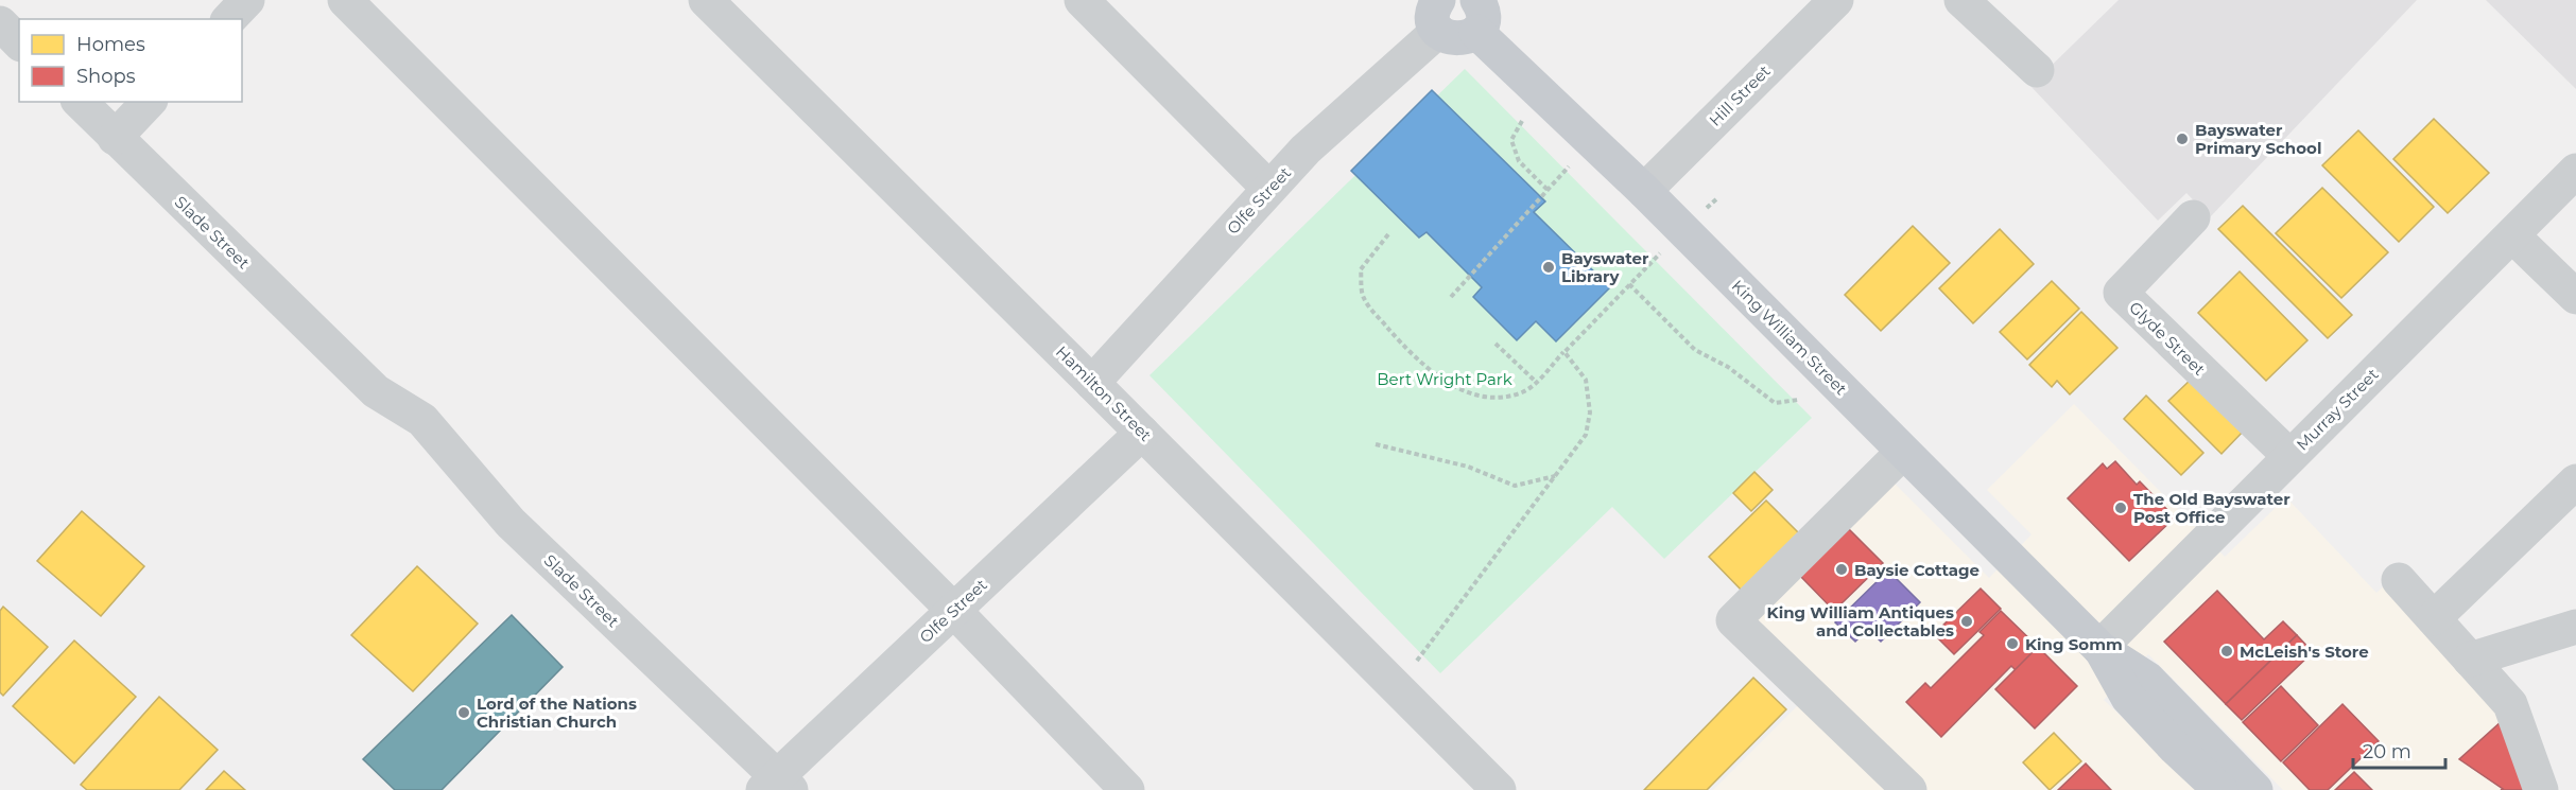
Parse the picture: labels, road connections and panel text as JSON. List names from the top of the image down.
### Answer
{
  "streets": {
    "main road": ["King William Street"],
    "street": [
      "Hill Street",
      "Olfe Street",
      "Slade Street",
      "Glyde Street",
      "Hamilton Street",
      "Murray Street"
    ]
  },
  "crossings": [
    ["Hill Street", "King William Street"],
    ["Olfe Street", "Slade Street"],
    ["Olfe Street", "King William Street"],
    ["Olfe Street", "Hamilton Street"],
    ["King William Street", "Murray Street"],
    ["Glyde Street", "Murray Street"]
  ],
  "parks": ["Bert Wright Park"],
  "places": [
    "Bayswater Primary School",
    "Bayswater Library",
    "The Old Bayswater Post Office",
    "Baysie Cottage",
    "King William Antiques and Collectables",
    "King Somm",
    "McLeish's Store",
    "Lord of the Nations Christian Church"
  ],
  "legend": ["Homes", "Shops"],
  "scale_bar": "20 m"
}
